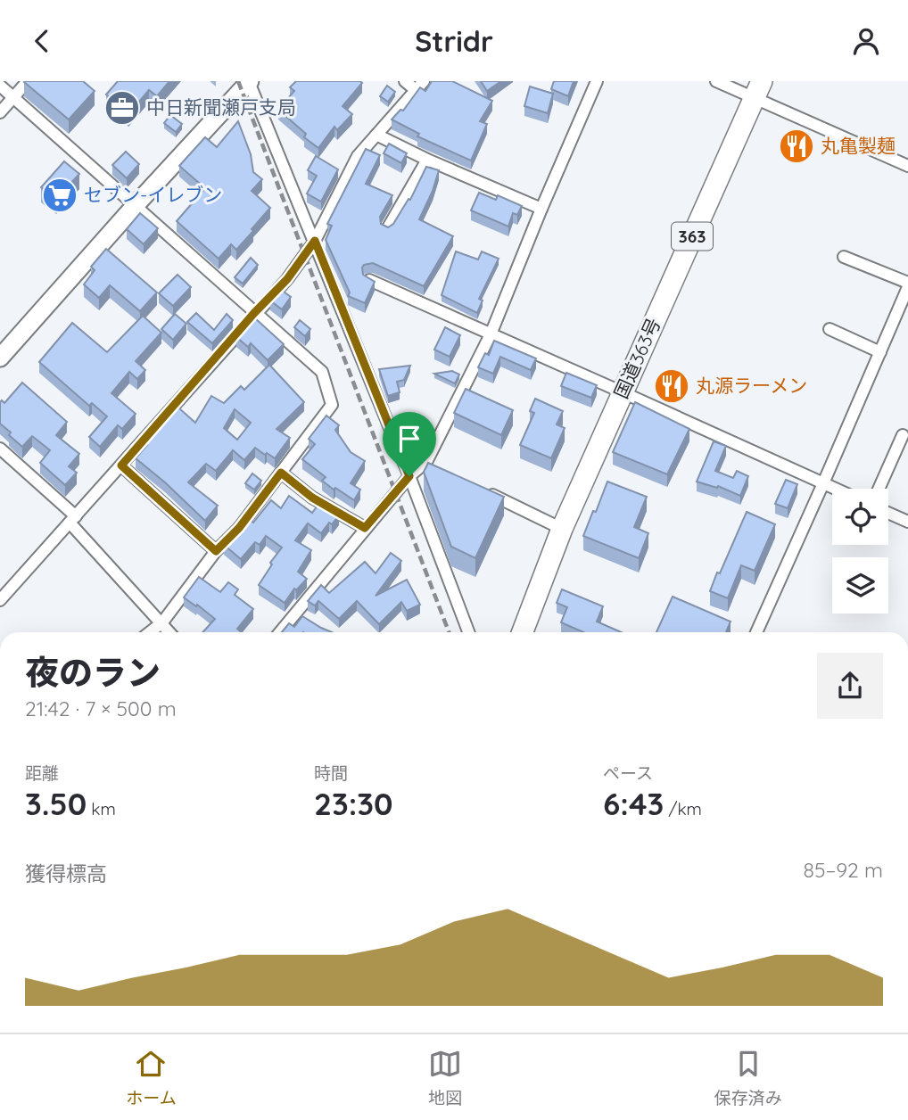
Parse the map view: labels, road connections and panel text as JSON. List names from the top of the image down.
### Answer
{
  "streets": {
    "highway": ["363", "国道363号"]
  },
  "places": {
    "office": ["中日新聞瀬戸支局"],
    "restaurant": ["丸亀製麺", "丸源ラーメン"],
    "supermarket": ["セブン-イレブン"]
  },
  "page": {
    "header": "Stridr",
    "heading": ["夜のラン", "21:42 · 7 × 500 m"],
    "stats": [
      ["距離", "3.50 km"],
      ["時間", "23:30"],
      ["ペース", "6:43 /km"]
    ],
    "chart": ["獲得標高", "85–92 m"],
    "tabs": ["ホーム", "地図", "保存済み"]
  }
}
